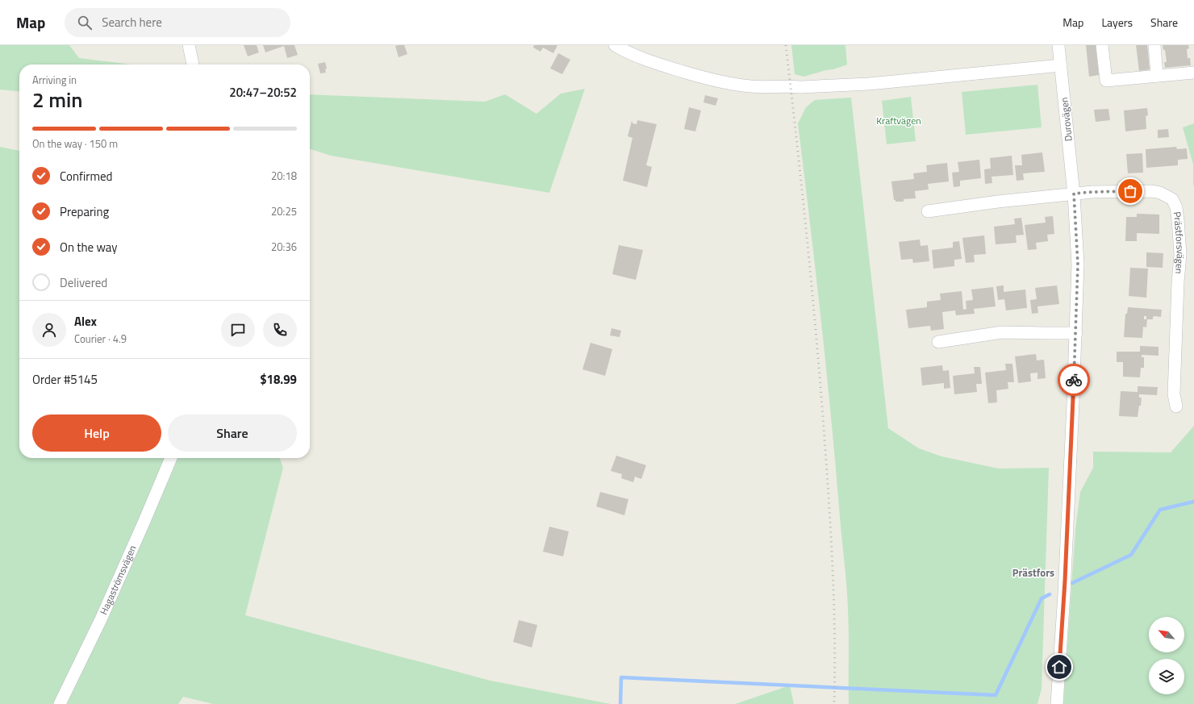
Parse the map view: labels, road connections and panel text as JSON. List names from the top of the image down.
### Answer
{
  "streets": {
    "street": ["Durovägen", "Prästforsvägen", "Hagaströmsvägen"]
  },
  "crossings": [
    ["Durovägen", "Prästforsvägen"]
  ],
  "districts": ["Prästfors"],
  "parks": ["Kraftvägen"],
  "north": "top left",
  "page": {
    "header": "Map",
    "search": "Search here",
    "nav": ["Map", "Layers", "Share"],
    "heading": ["2 min", "Arriving in", "20:47–20:52"],
    "panel": [
      "Alex",
      "Courier · 4.9",
      "Order #5145",
      "$18.99"
    ],
    "bar": "On the way · 150 m",
    "list": [
      ["Confirmed", "20:18"],
      ["Preparing", "20:25"],
      ["On the way", "20:36"],
      "Delivered"
    ],
    "buttons": ["Help", "Share"]
  }
}
